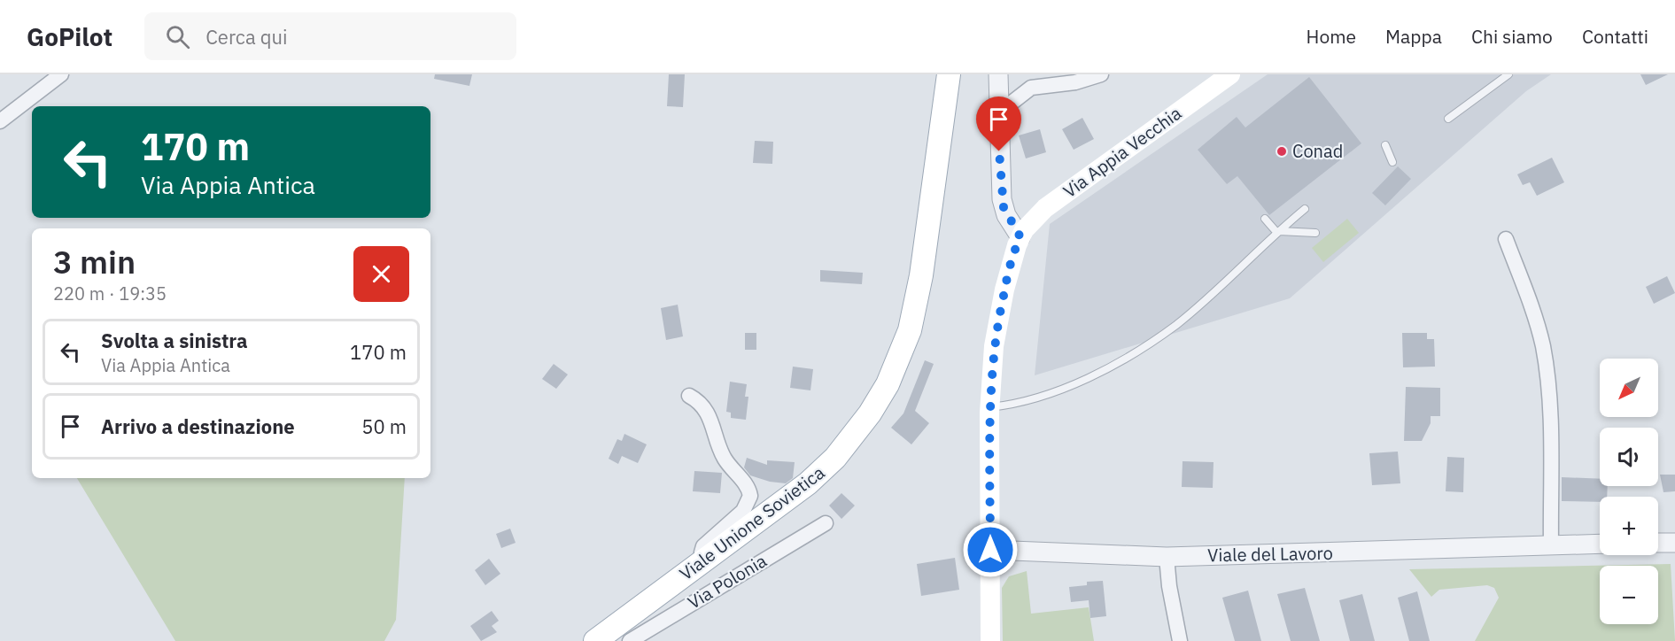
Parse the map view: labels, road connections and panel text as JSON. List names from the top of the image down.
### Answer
{
  "streets": {
    "main road": ["Via Appia Vecchia", "Viale Unione Sovietica"],
    "street": ["Viale del Lavoro", "Via Polonia"]
  },
  "crossings": [
    ["Via Appia Vecchia", "Viale del Lavoro"]
  ],
  "places": ["Conad"],
  "north": "bottom left",
  "page": {
    "header": "GoPilot",
    "search": "Cerca qui",
    "nav": [
      "Home",
      "Mappa",
      "Chi siamo",
      "Contatti"
    ],
    "turn": ["170 m", "Via Appia Antica"],
    "heading": ["3 min", "220 m · 19:35"],
    "list": [
      {
        "name": "Svolta a sinistra",
        "note": "Via Appia Antica",
        "value": "170 m"
      },
      {
        "name": "Arrivo a destinazione",
        "value": "50 m"
      }
    ],
    "map_buttons": ["+", "−"]
  }
}
